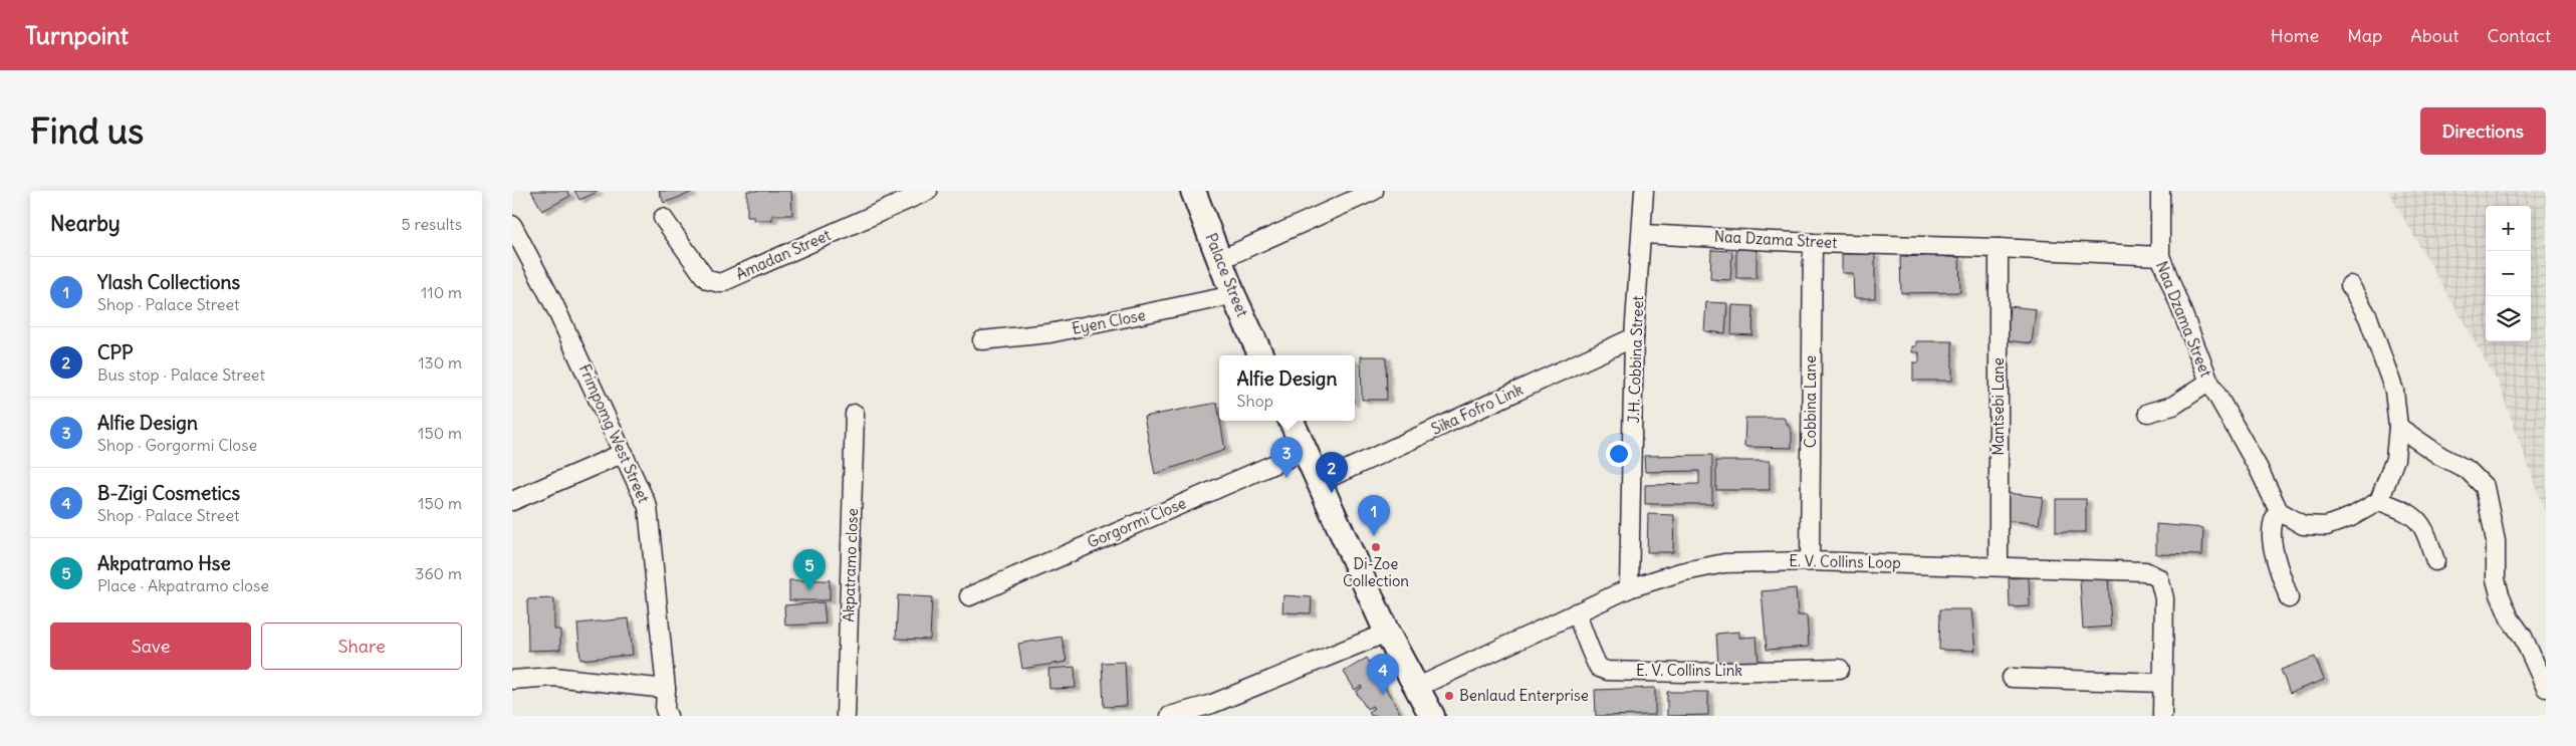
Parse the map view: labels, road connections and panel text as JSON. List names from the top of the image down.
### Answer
{
  "streets": {
    "street": [
      "Naa Dzama Street",
      "Amadan Street",
      "Palace Street",
      "Eyen Close",
      "J.H. Cobbina Street",
      "Cobbina Lane",
      "Mantsebi Lane",
      "Sika Fofro Link",
      "Frimpomg West Street",
      "Gorgormi Close",
      "E. V. Collins Loop",
      "Akpatramo close",
      "E. V. Collins Link"
    ]
  },
  "crossings": [
    ["Naa Dzama Street", "J.H. Cobbina Street"],
    ["Naa Dzama Street", "Cobbina Lane"],
    ["Naa Dzama Street", "Mantsebi Lane"],
    ["Palace Street", "Eyen Close"],
    ["J.H. Cobbina Street", "Sika Fofro Link"],
    ["J.H. Cobbina Street", "E. V. Collins Loop"],
    ["Cobbina Lane", "E. V. Collins Loop"],
    ["Mantsebi Lane", "E. V. Collins Loop"],
    ["E. V. Collins Loop", "E. V. Collins Link"]
  ],
  "places": ["Di-Zoe Collection", "Benlaud Enterprise"],
  "page": {
    "header": "Turnpoint",
    "nav": [
      "Home",
      "Map",
      "About",
      "Contact"
    ],
    "buttons": [
      "Directions",
      ["Save", "Share"]
    ],
    "title": "Find us",
    "heading": ["Nearby", "5 results"],
    "map_buttons": ["+", "−"],
    "list": [
      {
        "mark": "1",
        "name": "Ylash Collections",
        "note": "Shop · Palace Street",
        "value": "110 m"
      },
      {
        "mark": "2",
        "name": "CPP",
        "note": "Bus stop · Palace Street",
        "value": "130 m"
      },
      {
        "mark": "3",
        "name": "Alfie Design",
        "note": "Shop · Gorgormi Close",
        "value": "150 m"
      },
      {
        "mark": "4",
        "name": "B-Zigi Cosmetics",
        "note": "Shop · Palace Street",
        "value": "150 m"
      },
      {
        "mark": "5",
        "name": "Akpatramo Hse",
        "note": "Place · Akpatramo close",
        "value": "360 m"
      }
    ],
    "popup": ["Alfie Design", "Shop"],
    "pins": [
      "3",
      "2",
      "1",
      "5",
      "4"
    ]
  }
}
